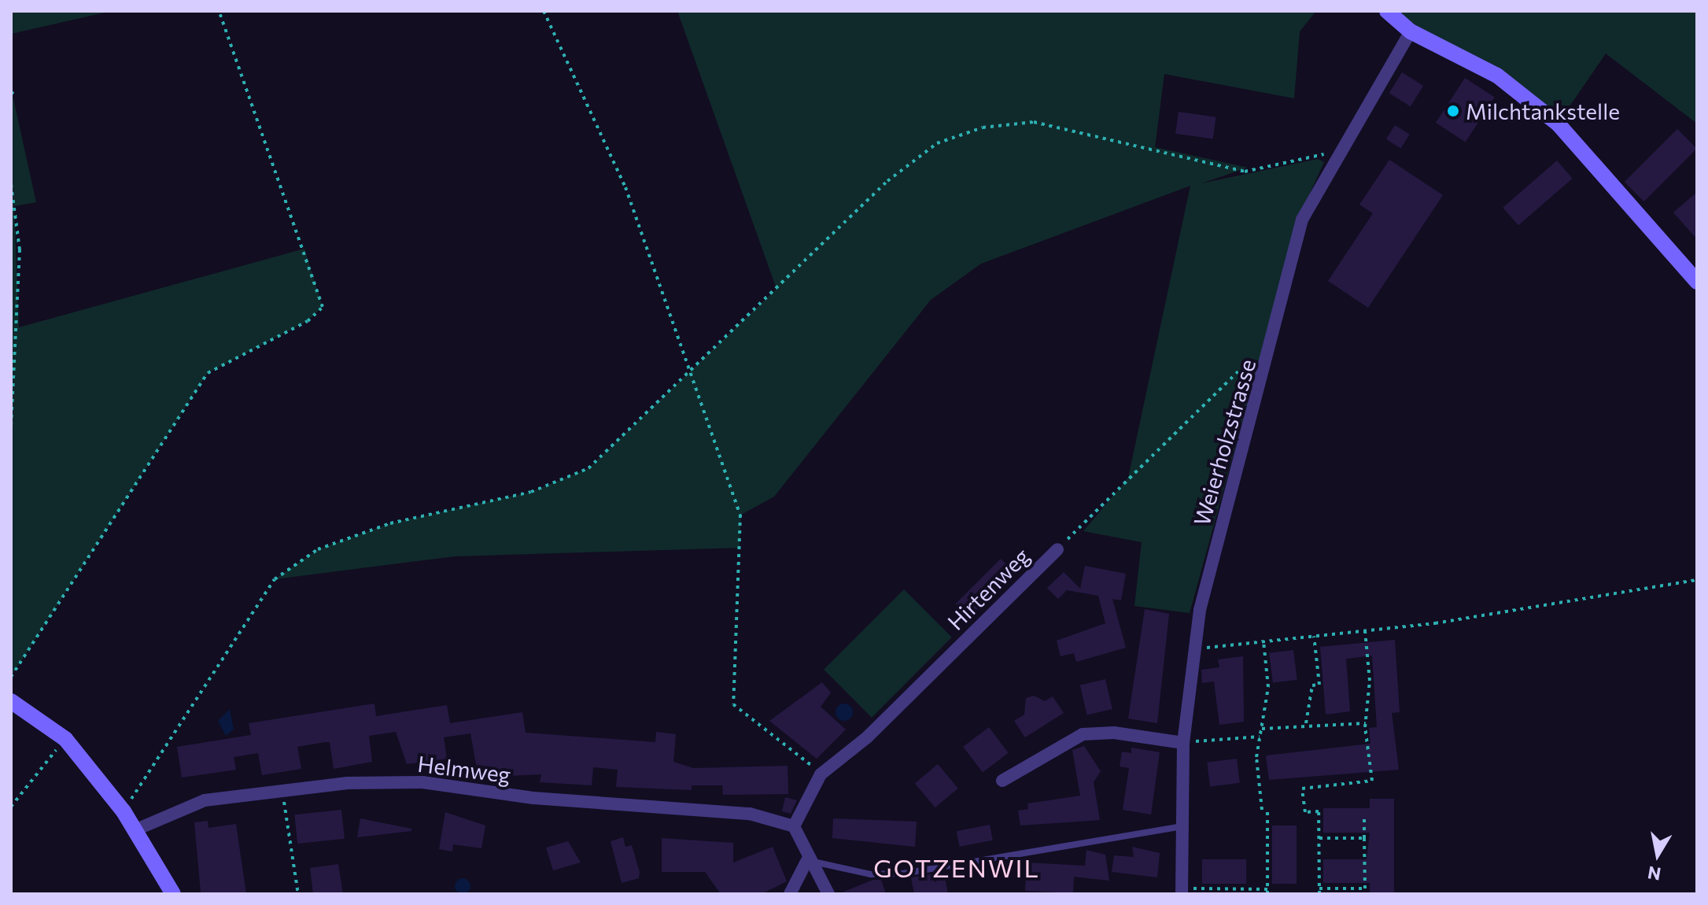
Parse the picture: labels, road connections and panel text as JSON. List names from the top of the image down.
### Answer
{
  "streets": {
    "street": ["Weierholzstrasse", "Hirtenweg", "Helmweg"]
  },
  "crossings": [
    ["Weierholzstrasse", "Hirtenweg"],
    ["Hirtenweg", "Helmweg"]
  ],
  "districts": ["GOTZENWIL"],
  "places": ["Milchtankstelle"],
  "north": "bottom"
}
